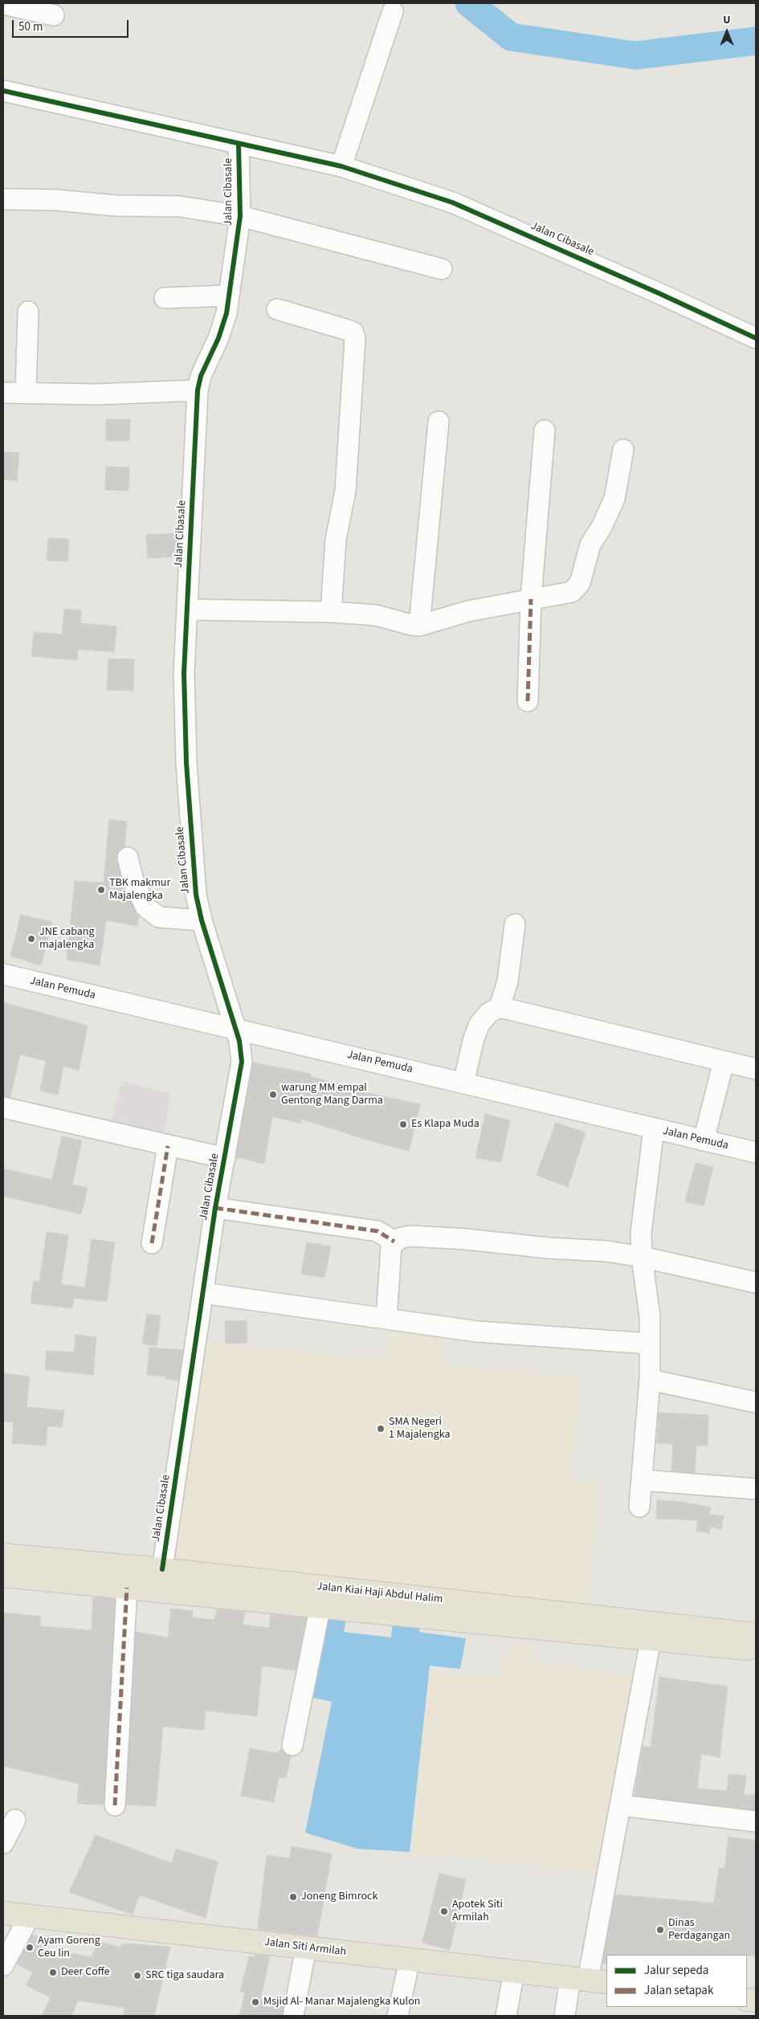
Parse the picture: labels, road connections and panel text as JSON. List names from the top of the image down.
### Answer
{
  "streets": {
    "main road": ["Jalan Kiai Haji Abdul Halim", "Jalan Siti Armilah"],
    "street": ["Jalan Cibasale", "Jalan Pemuda"]
  },
  "crossings": [
    ["Jalan Cibasale", "Jalan Pemuda"],
    ["Jalan Cibasale", "Jalan Kiai Haji Abdul Halim"]
  ],
  "places": [
    "TBK makmur Majalengka",
    "JNE cabang majalengka",
    "warung MM empal Gentong Mang Darma",
    "Es Klapa Muda",
    "SMA Negeri 1 Majalengka",
    "Joneng Bimrock",
    "Apotek Siti Armilah",
    "Dinas Perdagangan",
    "Ayam Goreng Ceu lin",
    "Deer Coffe",
    "SRC tiga saudara",
    "Msjid Al- Manar Majalengka Kulon"
  ],
  "legend": ["Jalur sepeda", "Jalan setapak"],
  "scale_bar": "50 m",
  "north": "top"
}
